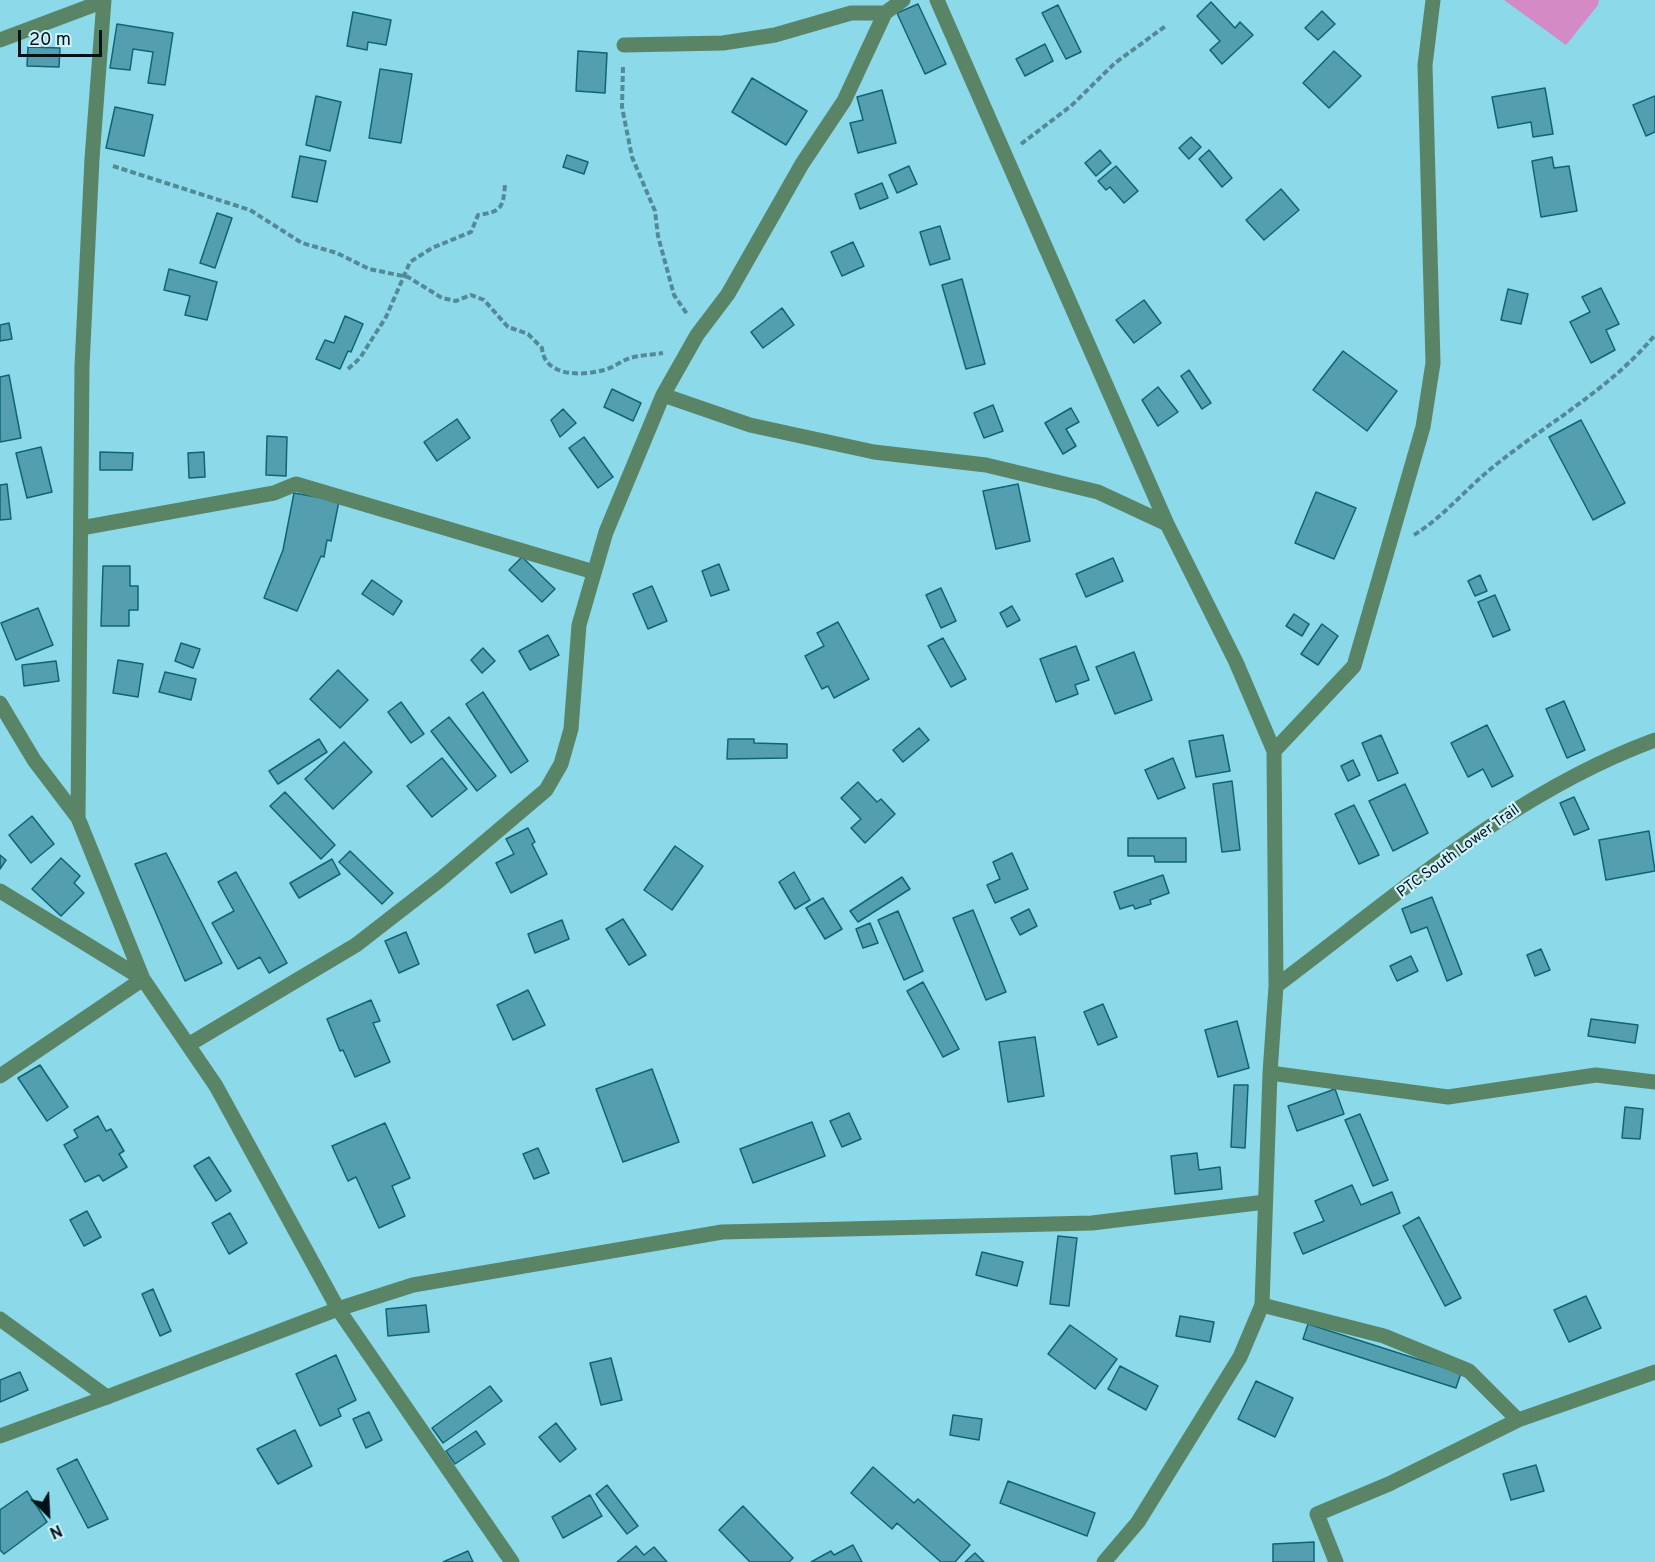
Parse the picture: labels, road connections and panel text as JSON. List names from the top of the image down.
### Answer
{
  "streets": {
    "street": ["PTC South Lower Trail"]
  },
  "scale_bar": "20 m",
  "north": "bottom right"
}
